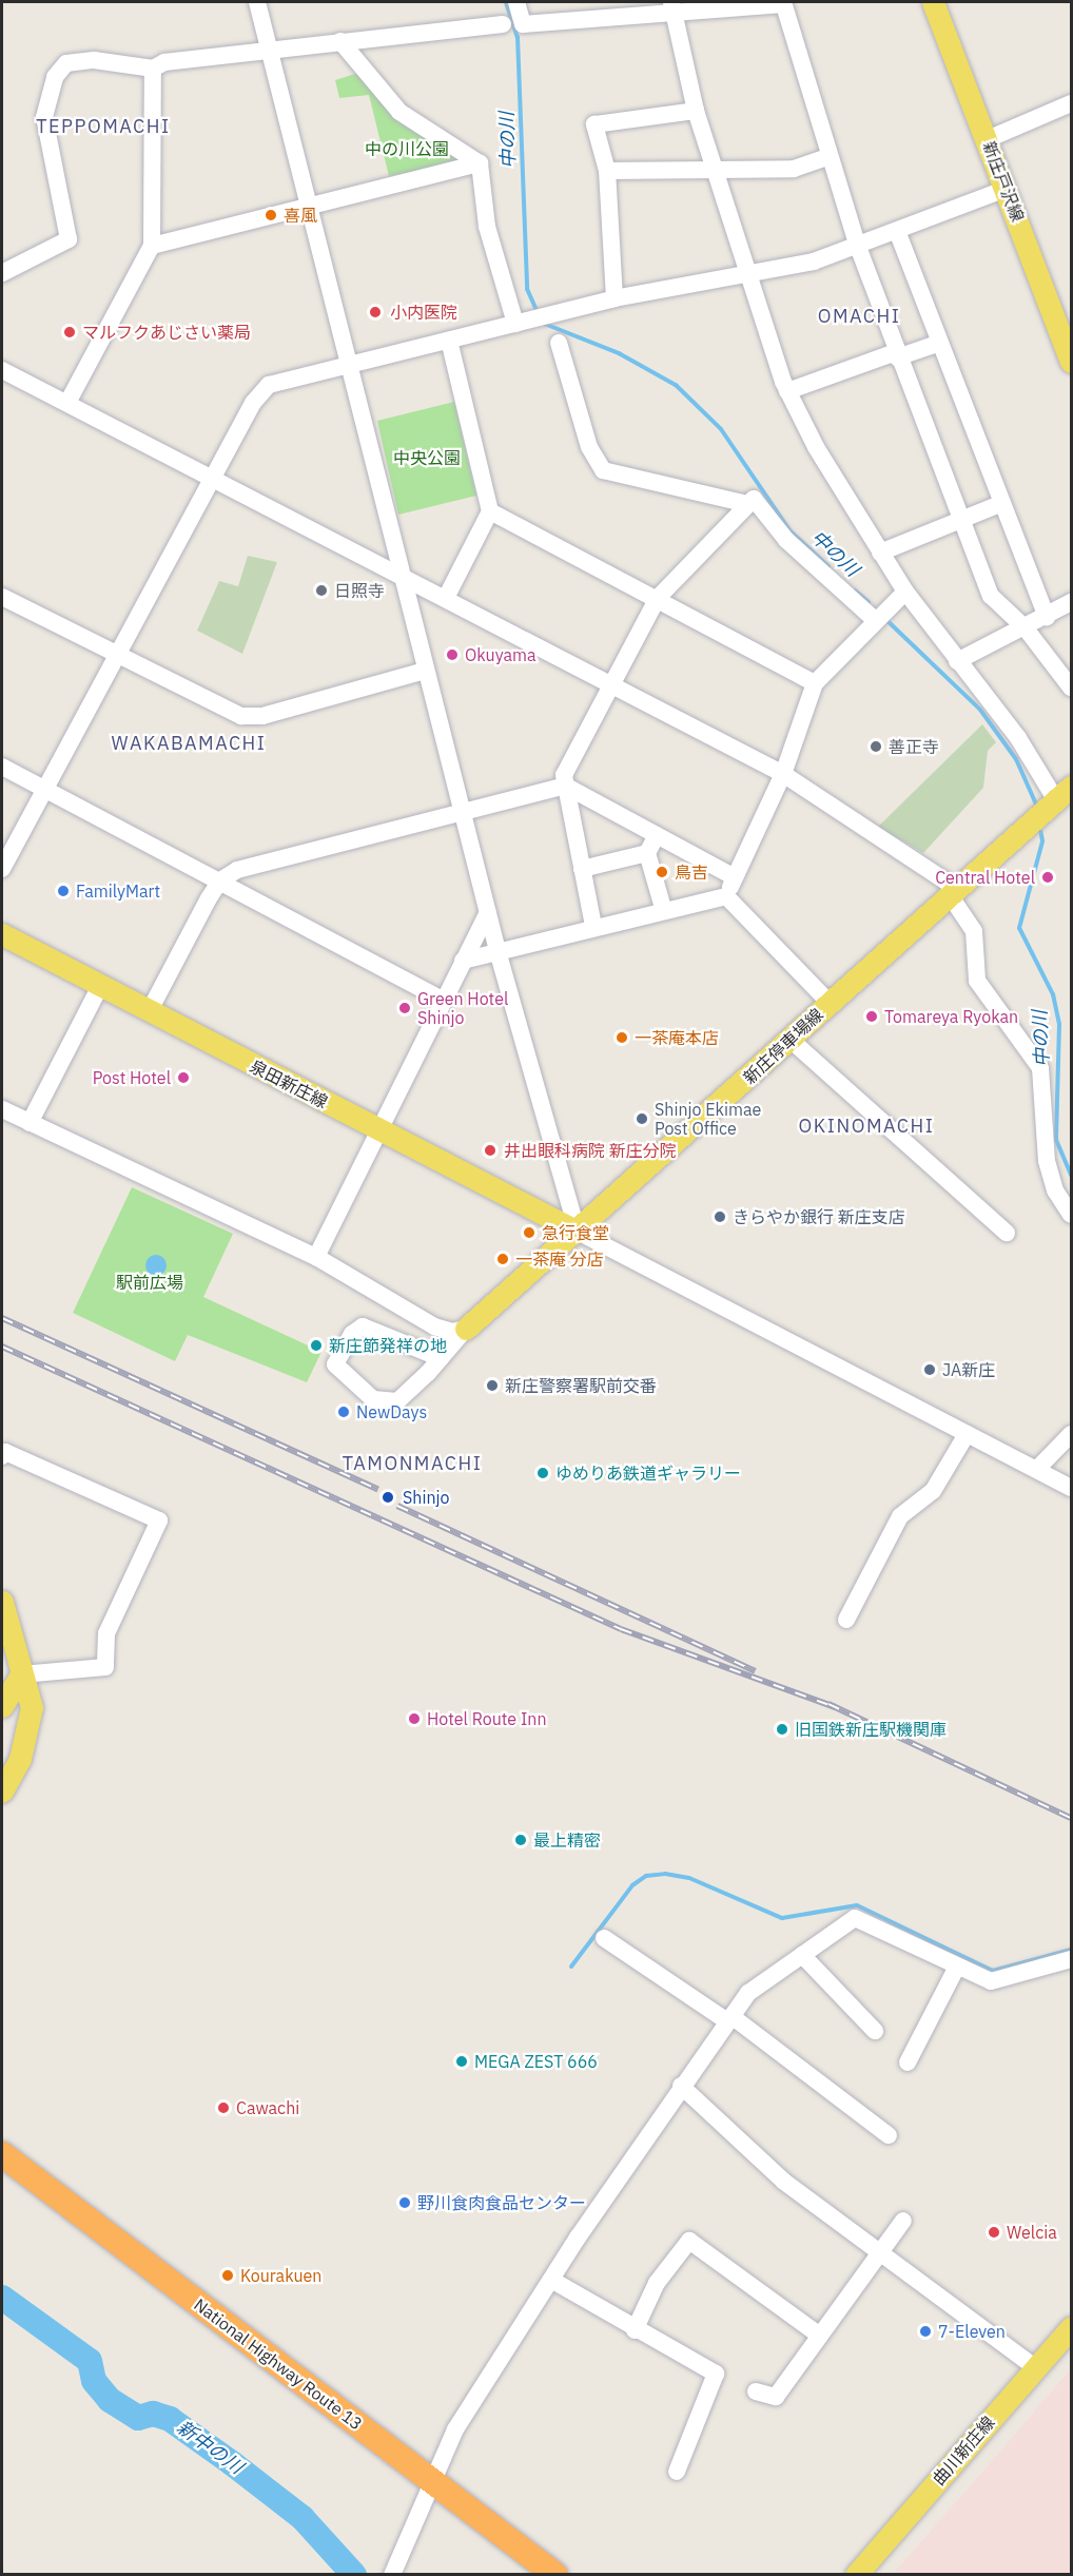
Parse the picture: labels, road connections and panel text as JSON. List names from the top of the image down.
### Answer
{
  "streets": {
    "highway": ["National Highway Route 13"],
    "main road": [
      "新庄戸沢線",
      "新庄停車場線",
      "泉田新庄線",
      "曲川新庄線"
    ]
  },
  "crossings": [
    ["新庄停車場線", "泉田新庄線"]
  ],
  "districts": [
    "TEPPOMACHI",
    "OMACHI",
    "WAKABAMACHI",
    "OKINOMACHI",
    "TAMONMACHI"
  ],
  "water": ["中の川", "新中の川"],
  "parks": ["中の川公園", "中央公園", "駅前広場"],
  "places": [
    "喜風",
    "小内医院",
    "マルフクあじさい薬局",
    "日照寺",
    "Okuyama",
    "善正寺",
    "鳥吉",
    "Central Hotel",
    "FamilyMart",
    "Green Hotel Shinjo",
    "Tomareya Ryokan",
    "一茶庵本店",
    "Post Hotel",
    "Shinjo Ekimae Post Office",
    "井出眼科病院 新庄分院",
    "きらやか銀行 新庄支店",
    "急行食堂",
    "一茶庵 分店",
    "新庄節発祥の地",
    "JA新庄",
    "新庄警察署駅前交番",
    "NewDays",
    "ゆめりあ鉄道ギャラリー",
    "Shinjo",
    "Hotel Route Inn",
    "旧国鉄新庄駅機関庫",
    "最上精密",
    "MEGA ZEST 666",
    "Cawachi",
    "野川食肉食品センター",
    "Welcia",
    "Kourakuen",
    "7-Eleven"
  ]
}
